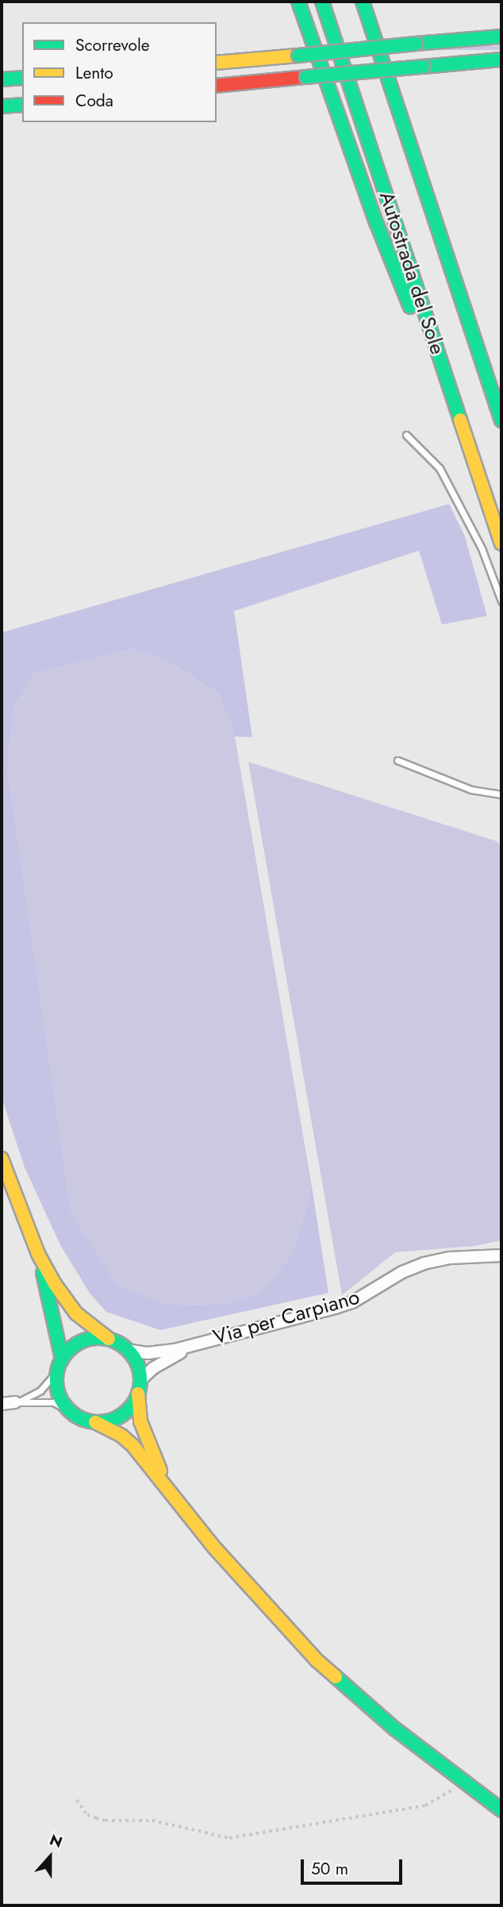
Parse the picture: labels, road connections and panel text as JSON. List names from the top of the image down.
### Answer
{
  "streets": {
    "main road": ["Autostrada del Sole"],
    "street": ["Via per Carpiano"]
  },
  "legend": ["Scorrevole", "Lento", "Coda"],
  "scale_bar": "50 m",
  "north": "top"
}
